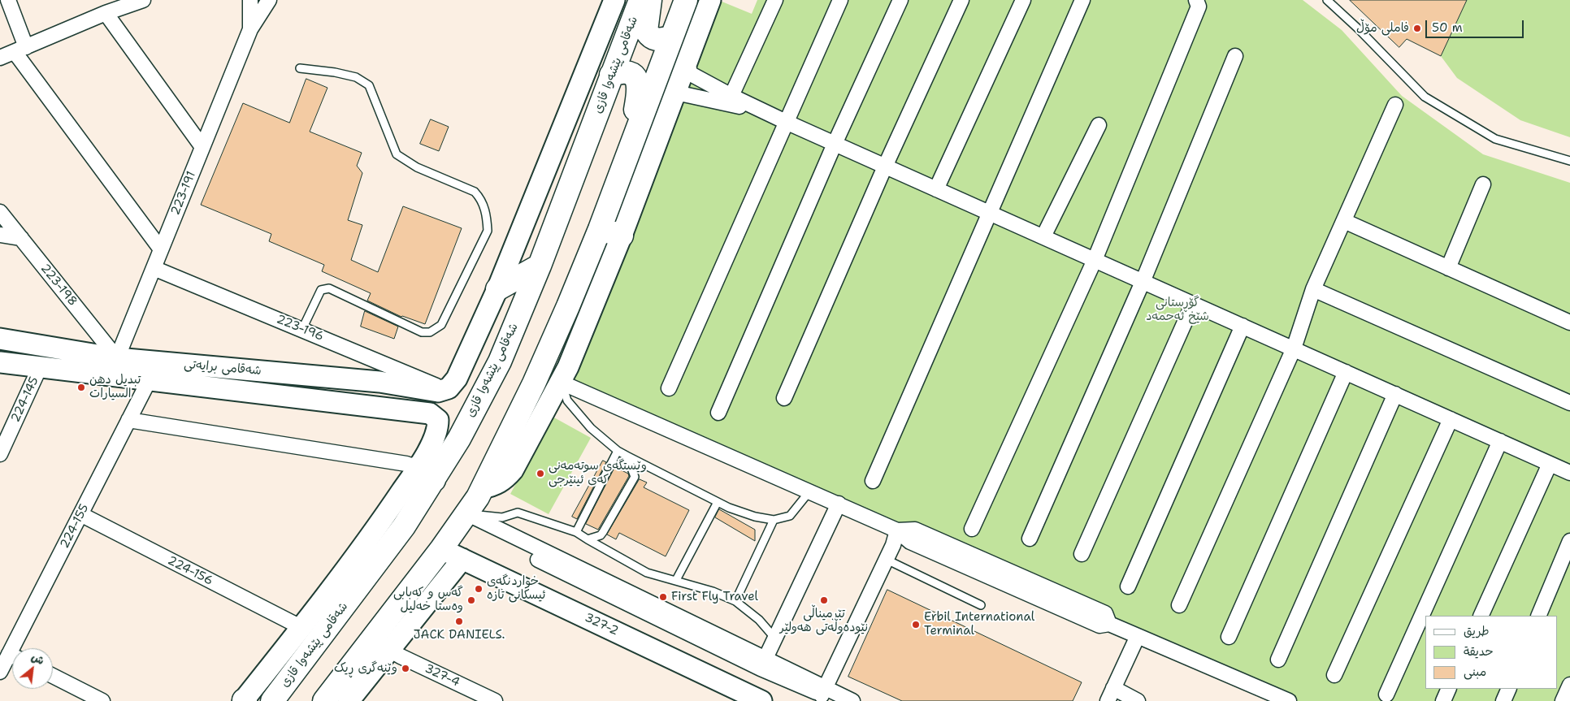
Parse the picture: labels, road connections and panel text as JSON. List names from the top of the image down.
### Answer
{
  "streets": {
    "highway": ["شەقامی پێشەوا قازی"],
    "street": [
      "223-191",
      "223-198",
      "223-196",
      "شەقامی برایەتی",
      "224-145",
      "224-155",
      "224-156",
      "327-2",
      "327-4"
    ]
  },
  "crossings": [
    ["شەقامی پێشەوا قازی", "شەقامی برایەتی"],
    ["223-191", "223-198"],
    ["223-191", "223-196"],
    ["223-191", "شەقامی برایەتی"],
    ["223-198", "شەقامی برایەتی"],
    ["223-196", "شەقامی برایەتی"],
    ["شەقامی برایەتی", "224-145"],
    ["شەقامی برایەتی", "224-155"],
    ["224-155", "224-156"]
  ],
  "parks": ["گۆڕستانی شێخ ئەحمەد"],
  "places": [
    "فاملی مۆڵ",
    "تبديل دهن السيارات",
    "وێستگەی سوتەمەنی کەی ئینێرجی",
    "خواردنگەی ئیسکانی تازە",
    "First Fly Travel",
    "گەس و کەبابی وەستا خەلیل",
    "تێرمیناڵی نێودەوڵەتی هەولێر",
    "JACK DANIELS.",
    "Erbil International Terminal",
    "وێنەگری ڕیک"
  ],
  "legend": ["طريق", "حديقة", "مبنى"],
  "scale_bar": "50 m",
  "north": "top right"
}
